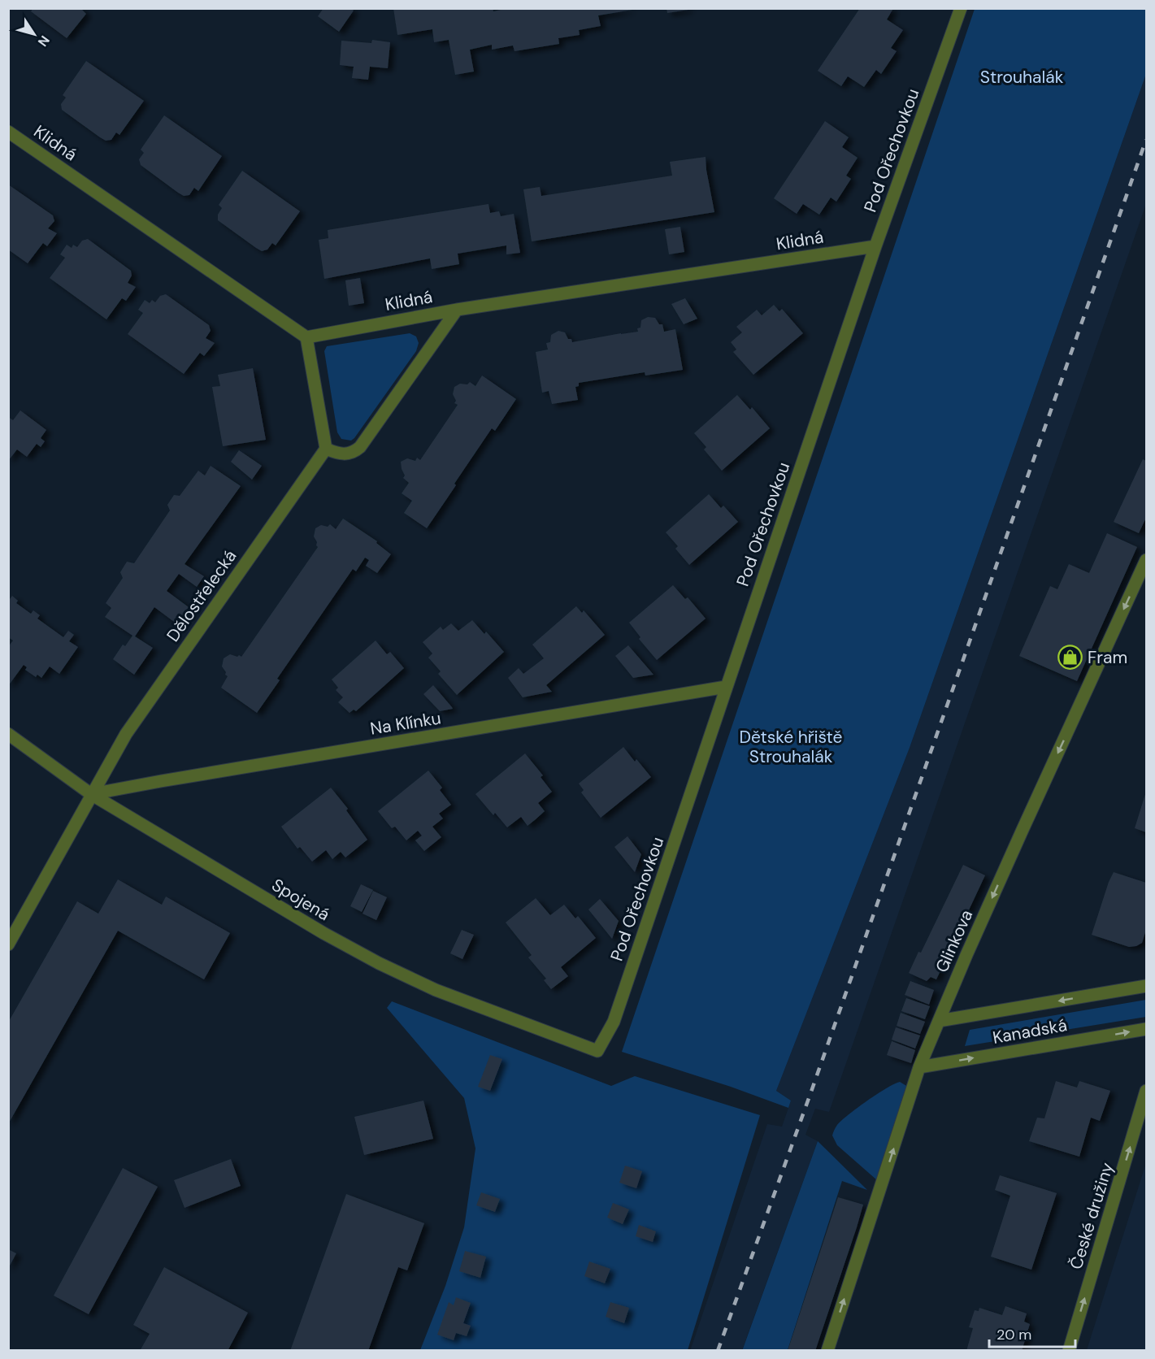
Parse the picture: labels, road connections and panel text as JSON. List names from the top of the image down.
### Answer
{
  "streets": {
    "street": [
      "Klidná",
      "Pod Ořechovkou",
      "Dělostřelecká",
      "Na Klínku",
      "Spojená",
      "Glinkova",
      "Kanadská",
      "České družiny"
    ]
  },
  "crossings": [
    ["Klidná", "Pod Ořechovkou"],
    ["Pod Ořechovkou", "Na Klínku"],
    ["Pod Ořechovkou", "Spojená"],
    ["Dělostřelecká", "Na Klínku"],
    ["Dělostřelecká", "Spojená"],
    ["Na Klínku", "Spojená"],
    ["Glinkova", "Kanadská"]
  ],
  "one_way": ["České družiny"],
  "parks": ["Strouhalák", "Dětské hřiště Strouhalák"],
  "places": {
    "shop": ["Fram"]
  },
  "scale_bar": "20 m",
  "north": "bottom right"
}
